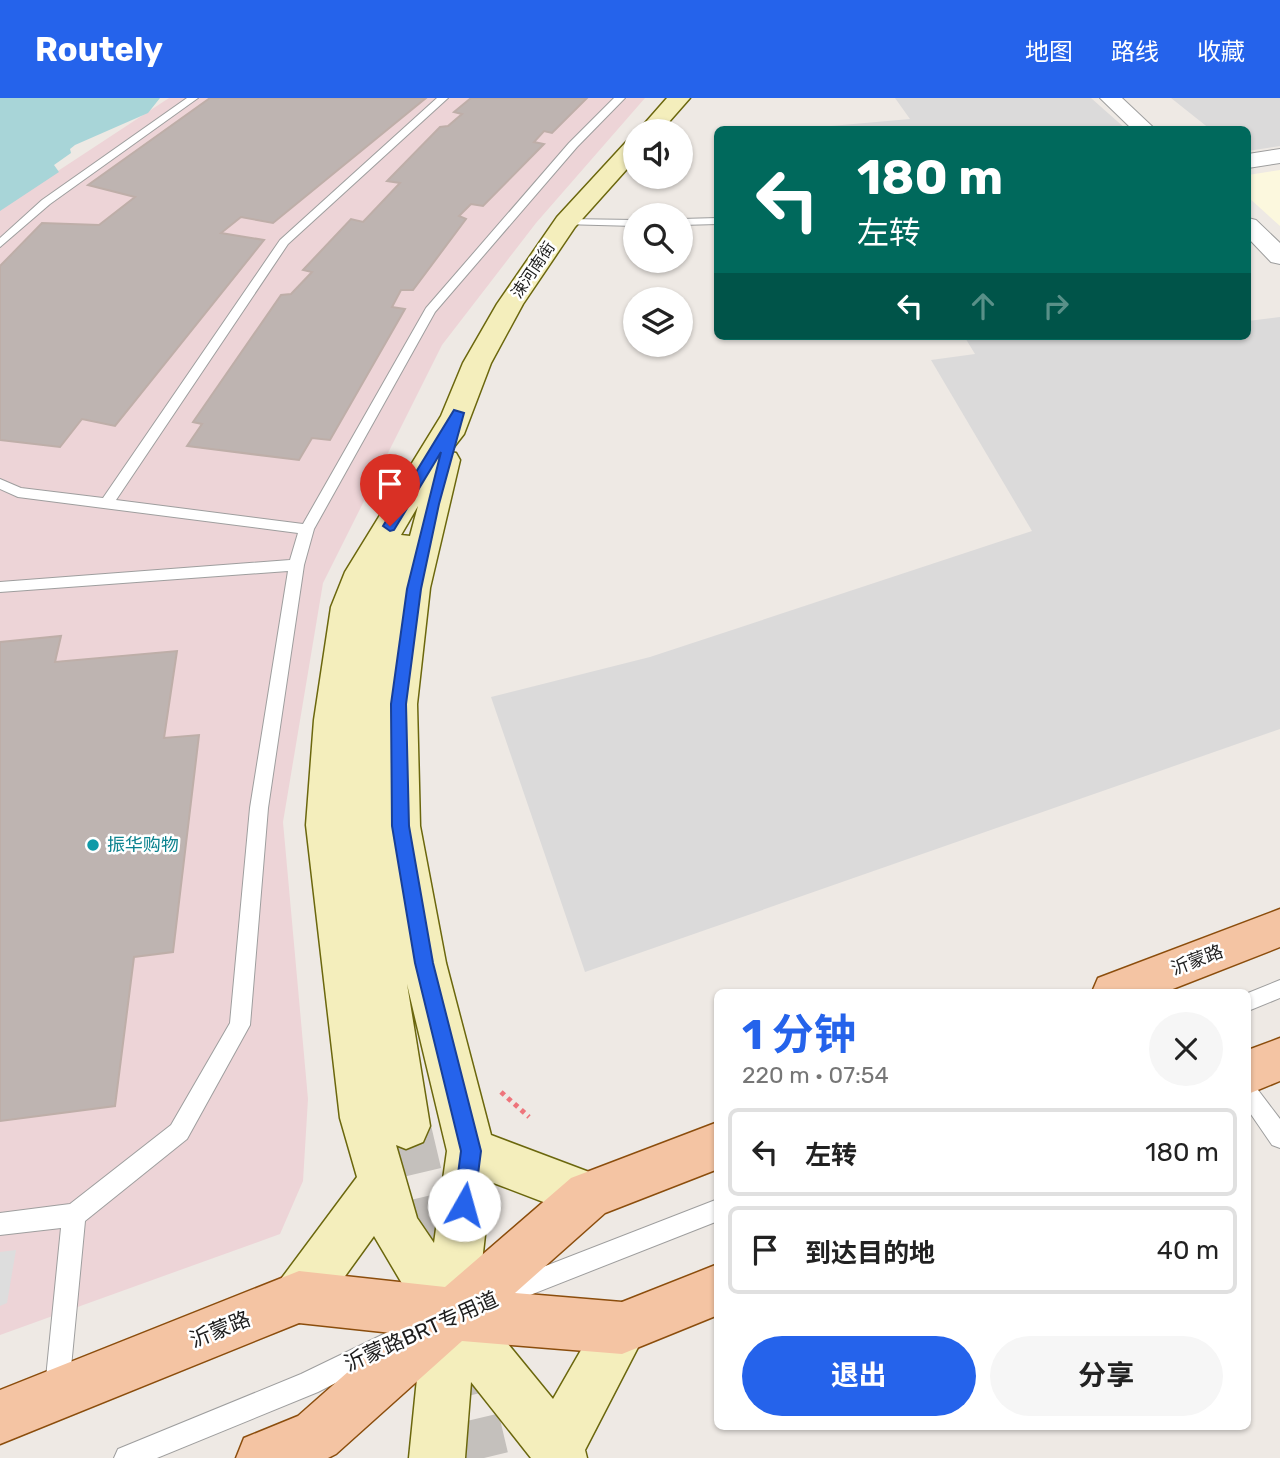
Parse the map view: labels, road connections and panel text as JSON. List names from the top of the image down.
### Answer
{
  "streets": {
    "main road": ["涑河南街", "沂蒙路"],
    "lane": ["沂蒙路BRT专用道"]
  },
  "crossings": [
    ["沂蒙路", "沂蒙路BRT专用道"]
  ],
  "places": ["振华购物"],
  "page": {
    "header": "Routely",
    "nav": ["地图", "路线", "收藏"],
    "turn": ["180 m", "左转"],
    "heading": ["1 分钟", "220 m · 07:54"],
    "list": [
      {
        "name": "左转",
        "value": "180 m"
      },
      {
        "name": "到达目的地",
        "value": "40 m"
      }
    ],
    "buttons": ["退出", "分享"]
  }
}
